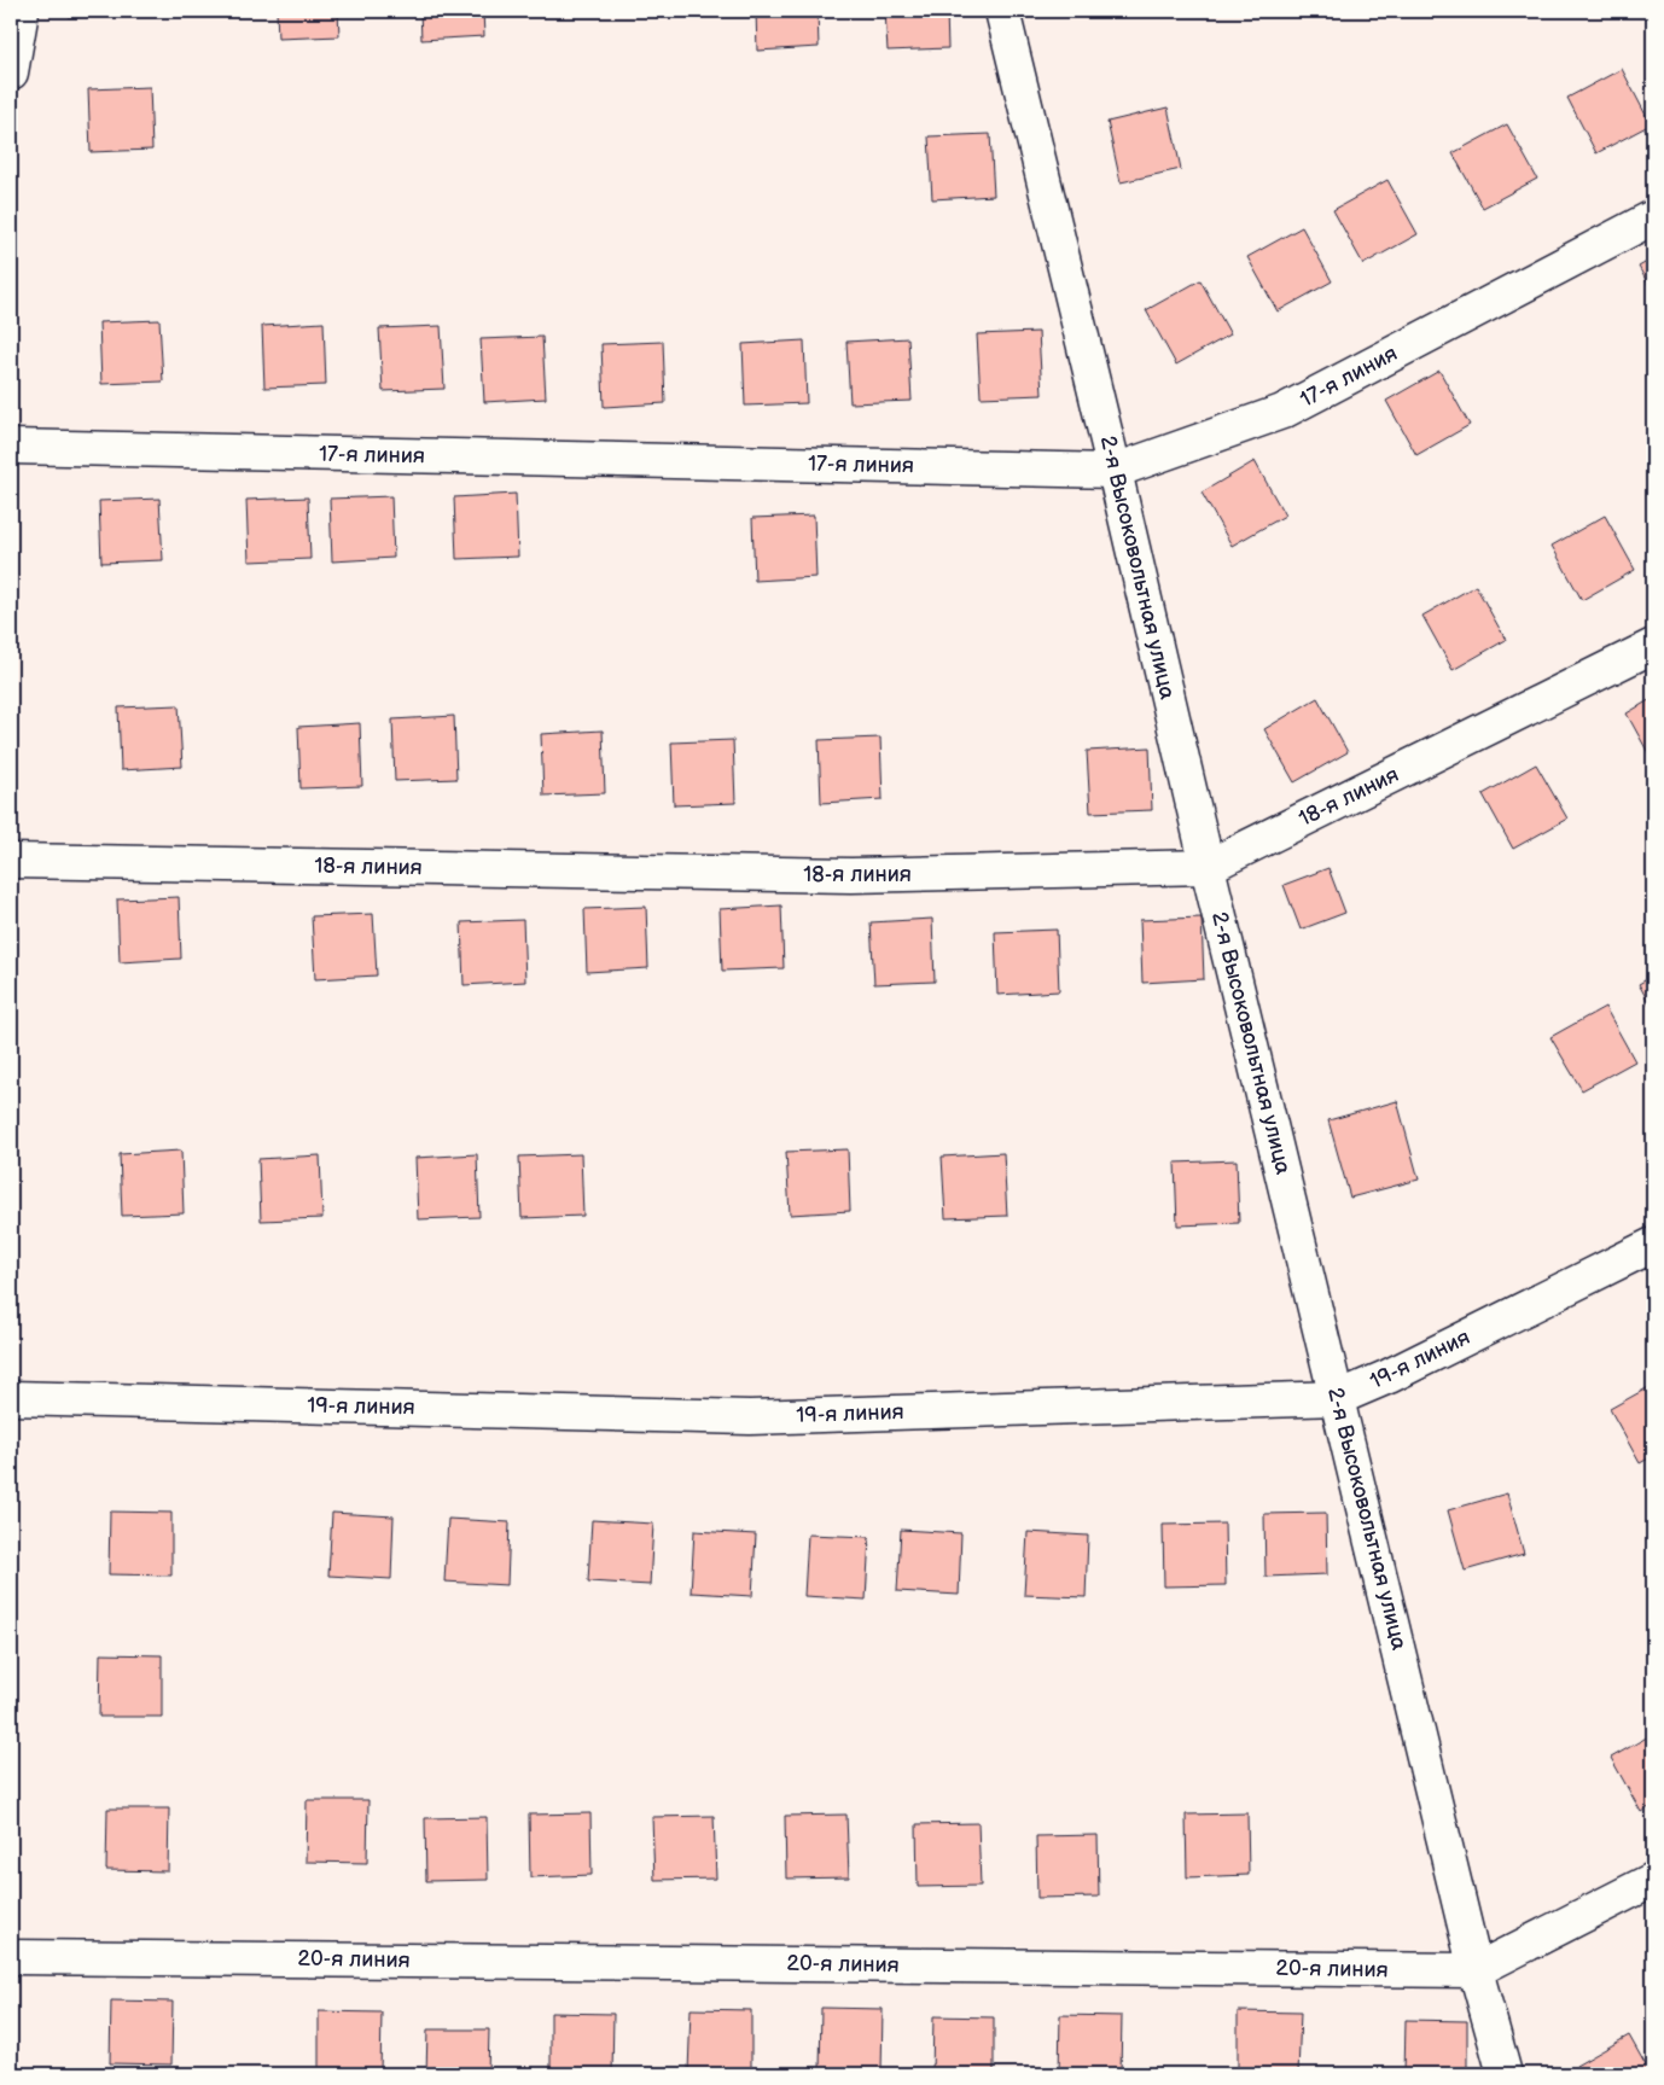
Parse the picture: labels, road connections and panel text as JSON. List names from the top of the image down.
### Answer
{
  "streets": {
    "street": [
      "17-я линия",
      "2-я Высоковольтная улица",
      "18-я линия",
      "19-я линия",
      "20-я линия"
    ]
  },
  "crossings": [
    ["17-я линия", "2-я Высоковольтная улица"],
    ["2-я Высоковольтная улица", "18-я линия"],
    ["2-я Высоковольтная улица", "19-я линия"],
    ["2-я Высоковольтная улица", "20-я линия"]
  ]
}
